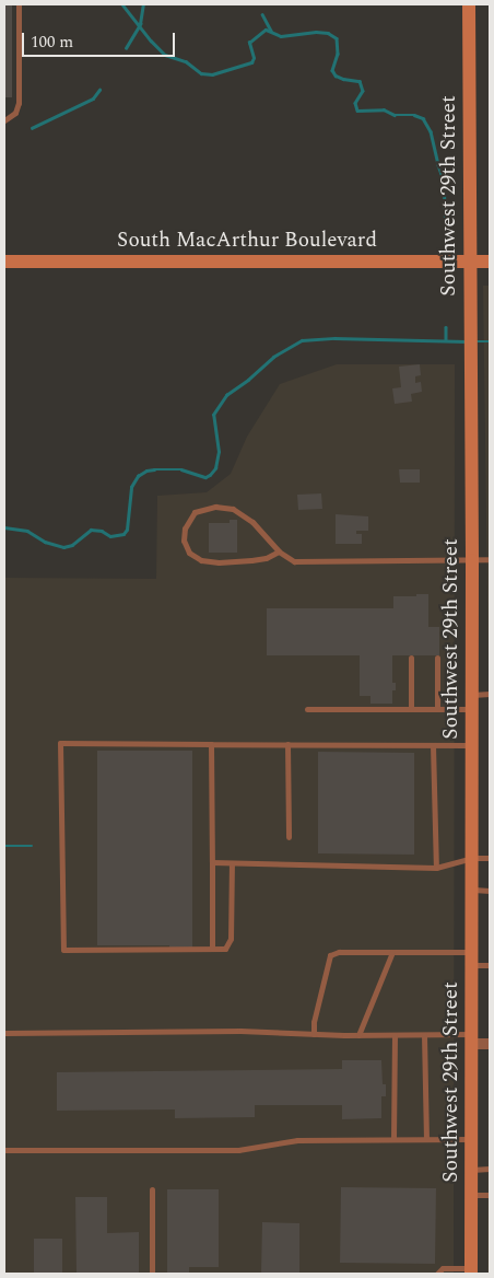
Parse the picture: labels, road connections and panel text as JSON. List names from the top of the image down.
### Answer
{
  "streets": {
    "street": ["Southwest 29th Street", "South MacArthur Boulevard"]
  },
  "crossings": [
    ["Southwest 29th Street", "South MacArthur Boulevard"]
  ],
  "scale_bar": "100 m"
}
